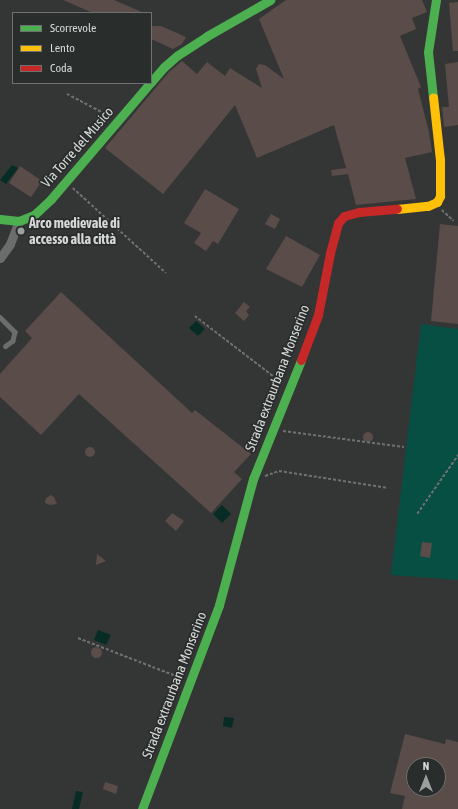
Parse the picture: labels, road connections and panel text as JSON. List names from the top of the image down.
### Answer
{
  "streets": {
    "street": ["Via Torre del Musico", "Strada extraurbana Monserino"]
  },
  "places": ["Arco medievale di accesso alla città"],
  "legend": ["Scorrevole", "Lento", "Coda"],
  "north": "top"
}
